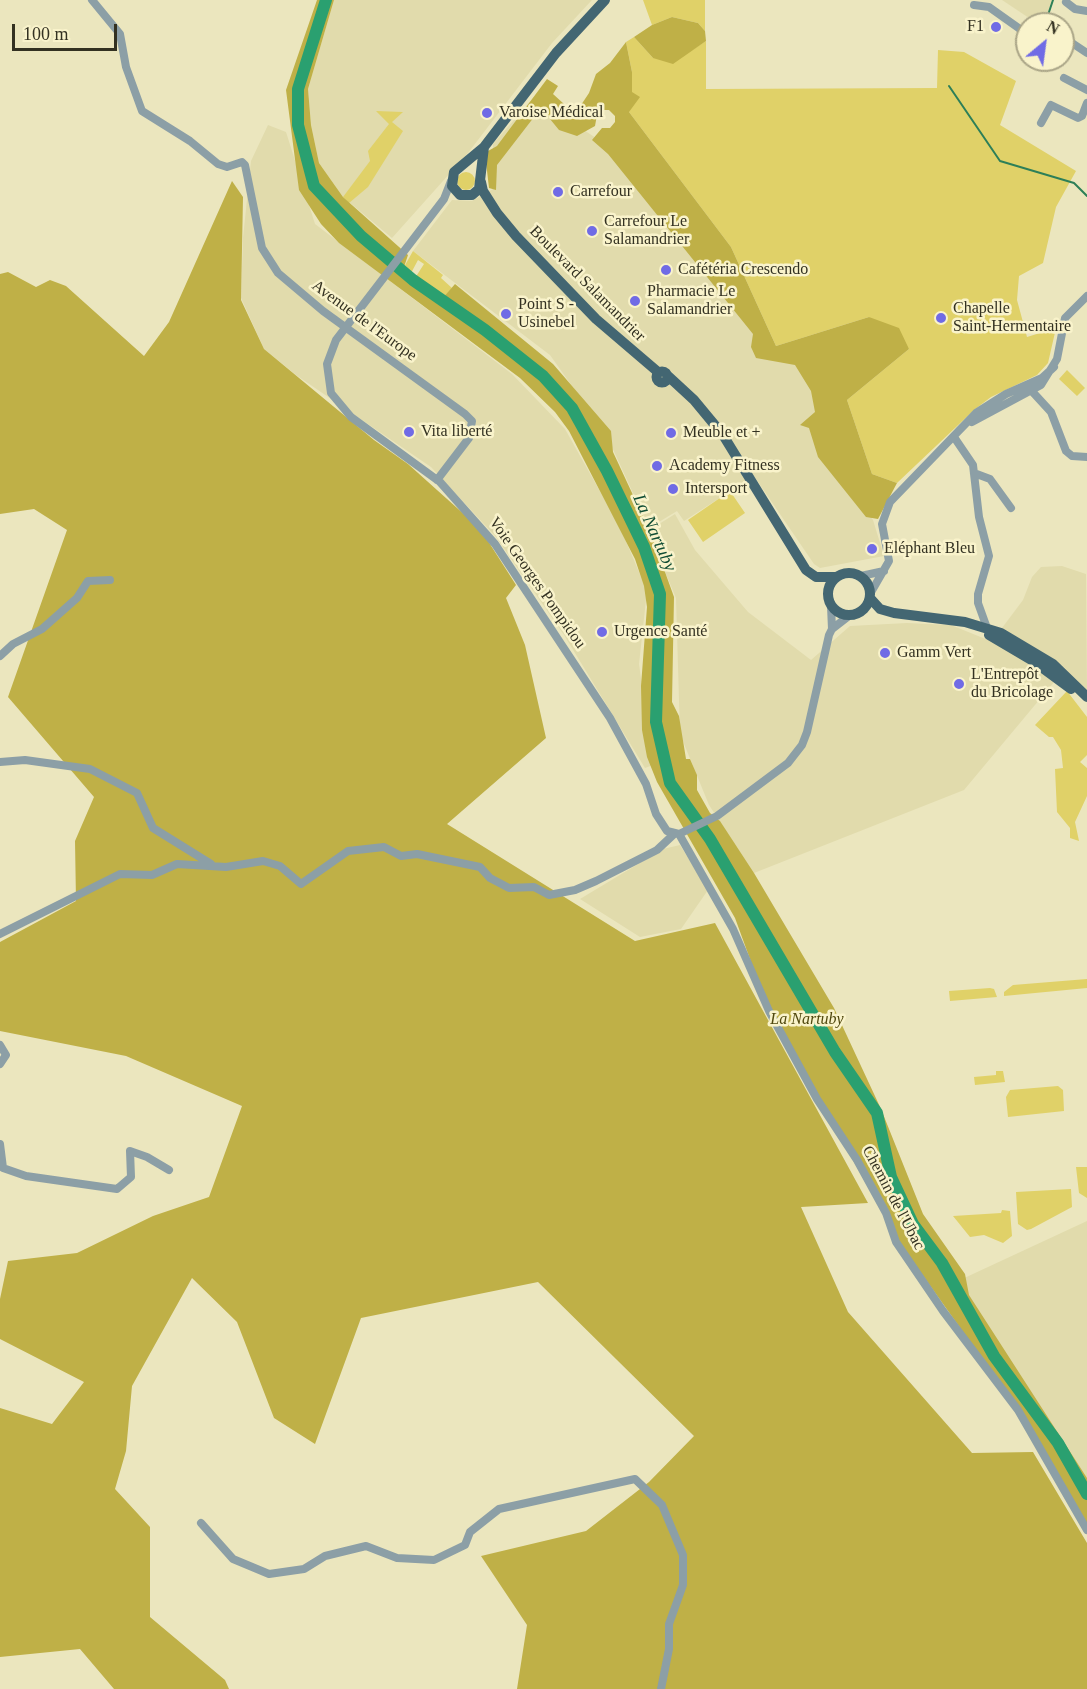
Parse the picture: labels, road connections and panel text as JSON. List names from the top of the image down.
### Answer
{
  "streets": {
    "main road": ["Boulevard Salamandrier"],
    "street": ["Avenue de l'Europe", "Voie Georges Pompidou", "Chemin de l'Ubac"]
  },
  "crossings": [
    ["Boulevard Salamandrier", "Voie Georges Pompidou"],
    ["Avenue de l'Europe", "Voie Georges Pompidou"],
    ["Voie Georges Pompidou", "Chemin de l'Ubac"]
  ],
  "water": ["La Nartuby"],
  "parks": ["La Nartuby"],
  "places": [
    "F1",
    "Varoise Médical",
    "Carrefour",
    "Carrefour Le Salamandrier",
    "Cafétéria Crescendo",
    "Pharmacie Le Salamandrier",
    "Point S - Usinebel",
    "Chapelle Saint-Hermentaire",
    "Vita liberté",
    "Meuble et +",
    "Academy Fitness",
    "Intersport",
    "Eléphant Bleu",
    "Urgence Santé",
    "Gamm Vert",
    "L'Entrepôt du Bricolage"
  ],
  "scale_bar": "100 m",
  "north": "top right"
}
